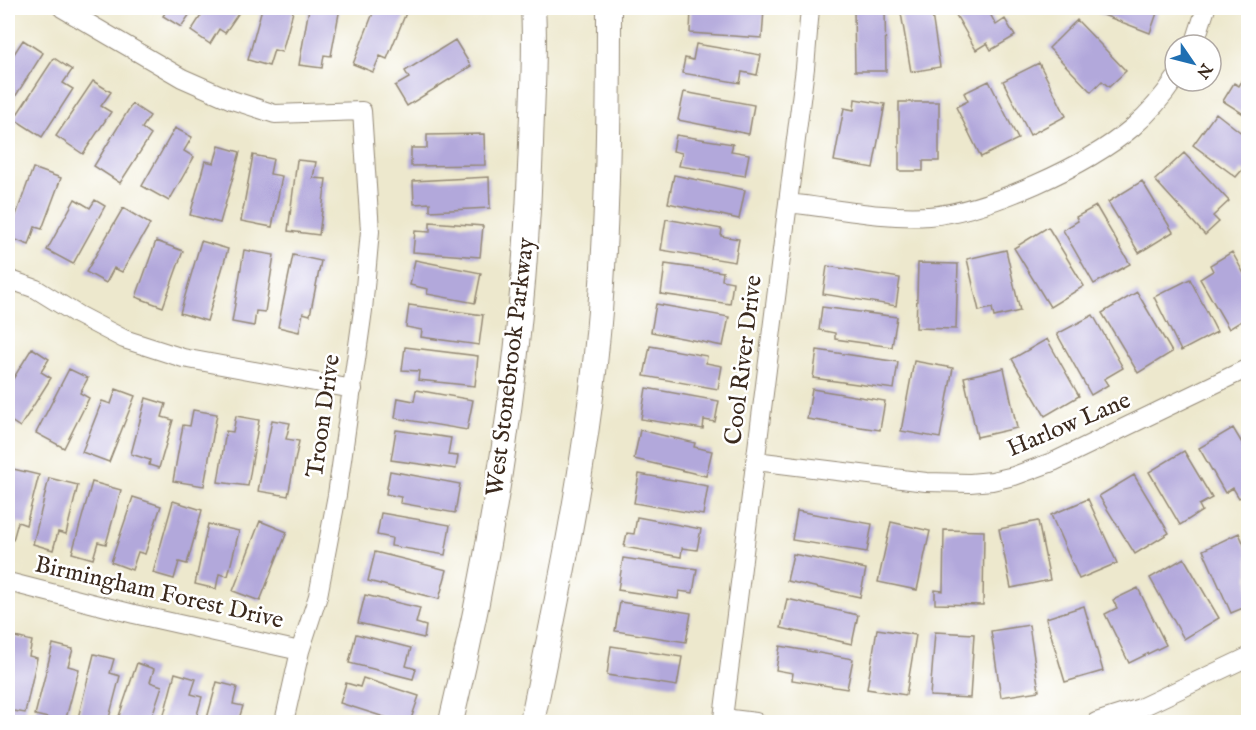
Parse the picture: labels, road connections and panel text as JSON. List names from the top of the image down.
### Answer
{
  "streets": {
    "street": [
      "Cool River Drive",
      "West Stonebrook Parkway",
      "Troon Drive",
      "Harlow Lane",
      "Birmingham Forest Drive"
    ]
  },
  "crossings": [
    ["Cool River Drive", "Harlow Lane"],
    ["Troon Drive", "Birmingham Forest Drive"]
  ],
  "north": "bottom right"
}
